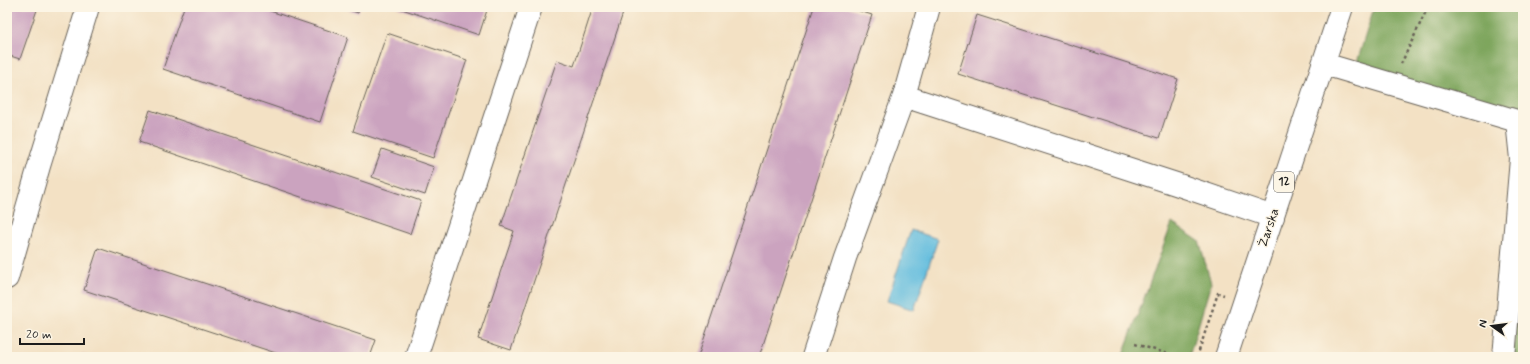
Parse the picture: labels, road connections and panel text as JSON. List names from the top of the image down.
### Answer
{
  "streets": {
    "main road": ["12", "Żarska"]
  },
  "scale_bar": "20 m",
  "north": "left"
}
